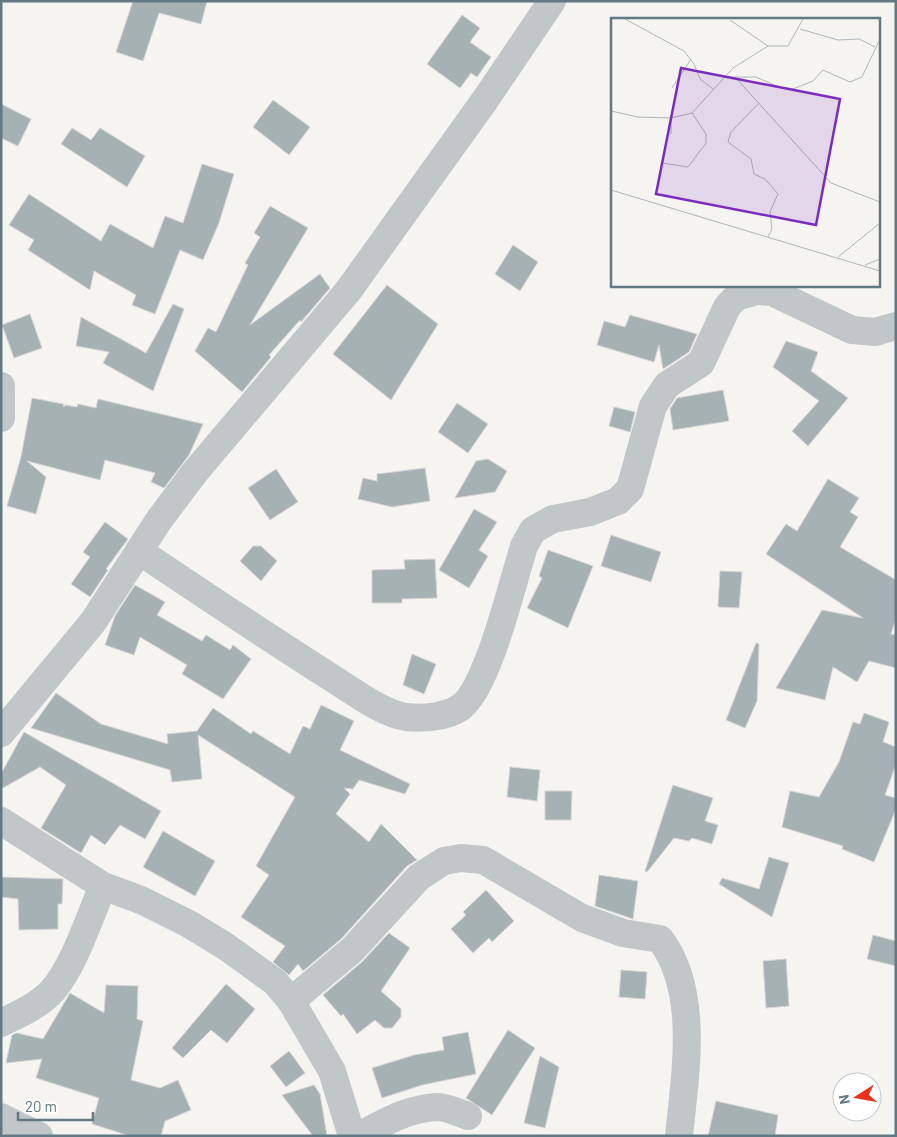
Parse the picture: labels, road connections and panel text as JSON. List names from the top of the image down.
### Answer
{
  "scale_bar": "20 m",
  "north": "left"
}
